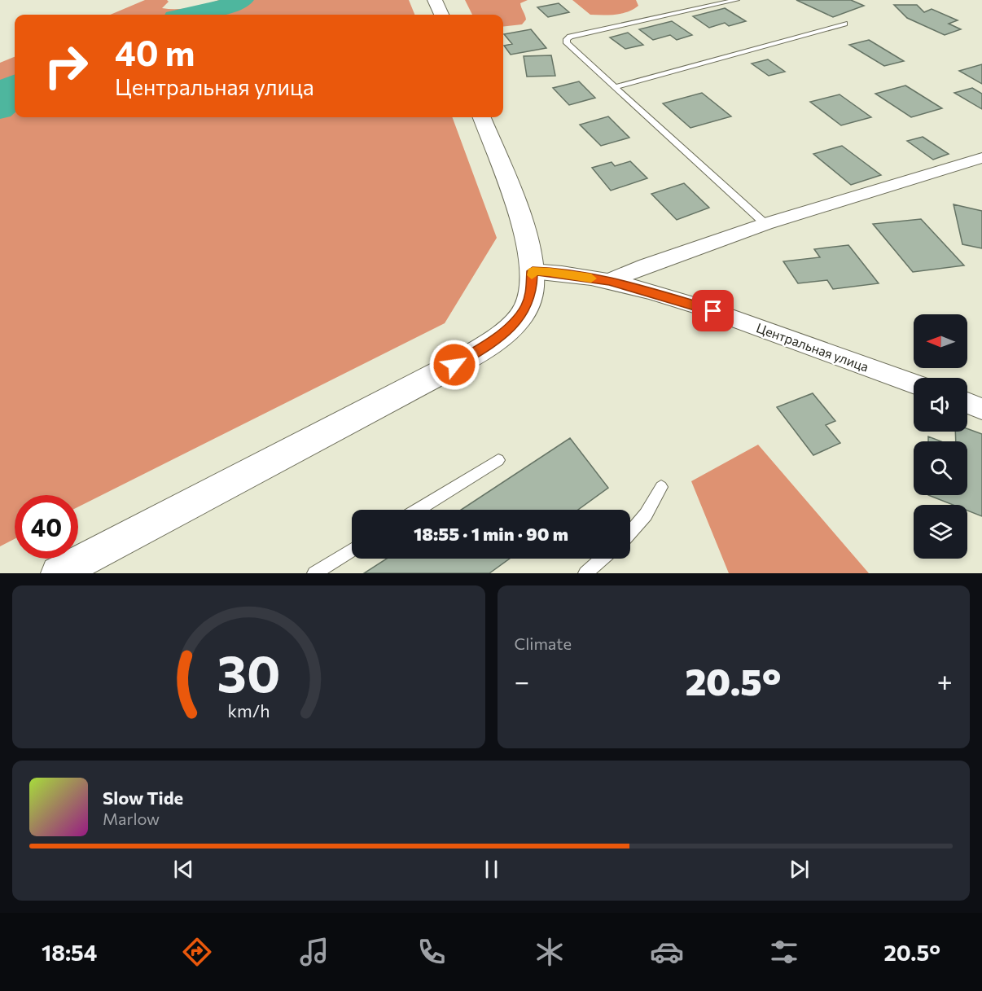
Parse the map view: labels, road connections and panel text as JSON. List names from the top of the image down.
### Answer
{
  "streets": {
    "street": ["Центральная улица"]
  },
  "north": "left",
  "page": {
    "turn": ["40 m", "Центральная улица"],
    "limit": "40",
    "trip": "18:55 · 1 min · 90 m",
    "tile": "Climate",
    "heat": ["−", "20.5°", "+"],
    "song": ["Slow Tide", "Marlow"],
    "tabs": ["18:54", "20.5°"],
    "gauge": ["30", "km/h"]
  }
}
